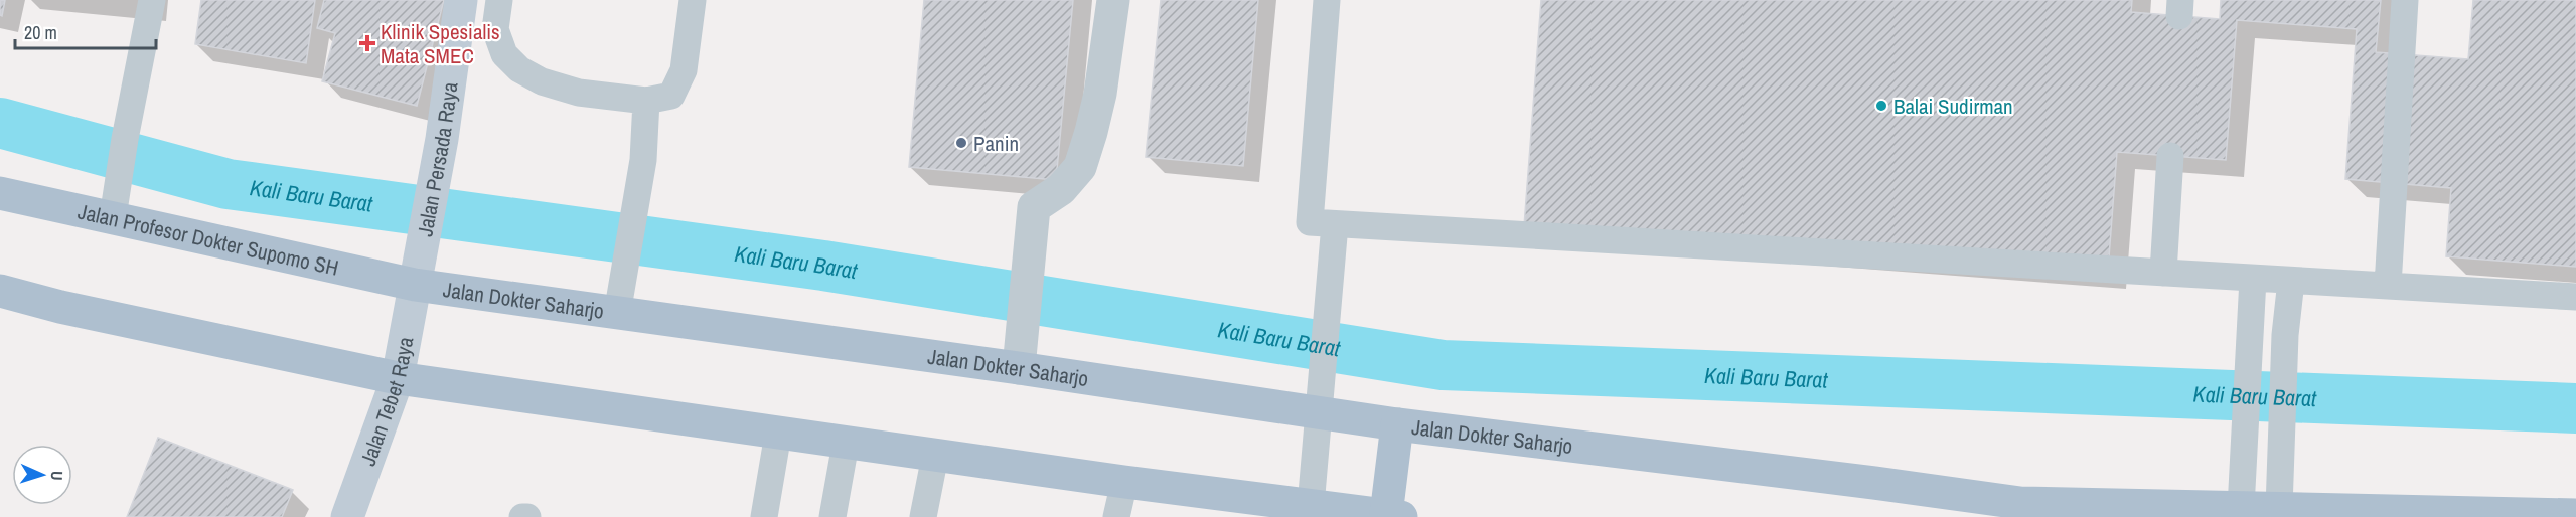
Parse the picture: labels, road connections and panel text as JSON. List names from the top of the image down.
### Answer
{
  "streets": {
    "main road": ["Jalan Profesor Dokter Supomo SH", "Jalan Dokter Saharjo"],
    "street": ["Jalan Persada Raya", "Jalan Tebet Raya"]
  },
  "crossings": [
    ["Jalan Persada Raya", "Jalan Profesor Dokter Supomo SH"],
    ["Jalan Persada Raya", "Jalan Dokter Saharjo"],
    ["Jalan Persada Raya", "Jalan Tebet Raya"],
    ["Jalan Profesor Dokter Supomo SH", "Jalan Dokter Saharjo"],
    ["Jalan Profesor Dokter Supomo SH", "Jalan Tebet Raya"],
    ["Jalan Dokter Saharjo", "Jalan Tebet Raya"]
  ],
  "water": ["Kali Baru Barat"],
  "places": {
    "health": ["Klinik Spesialis Mata SMEC"],
    "other": ["Balai Sudirman", "Panin"]
  },
  "scale_bar": "20 m",
  "north": "right"
}
